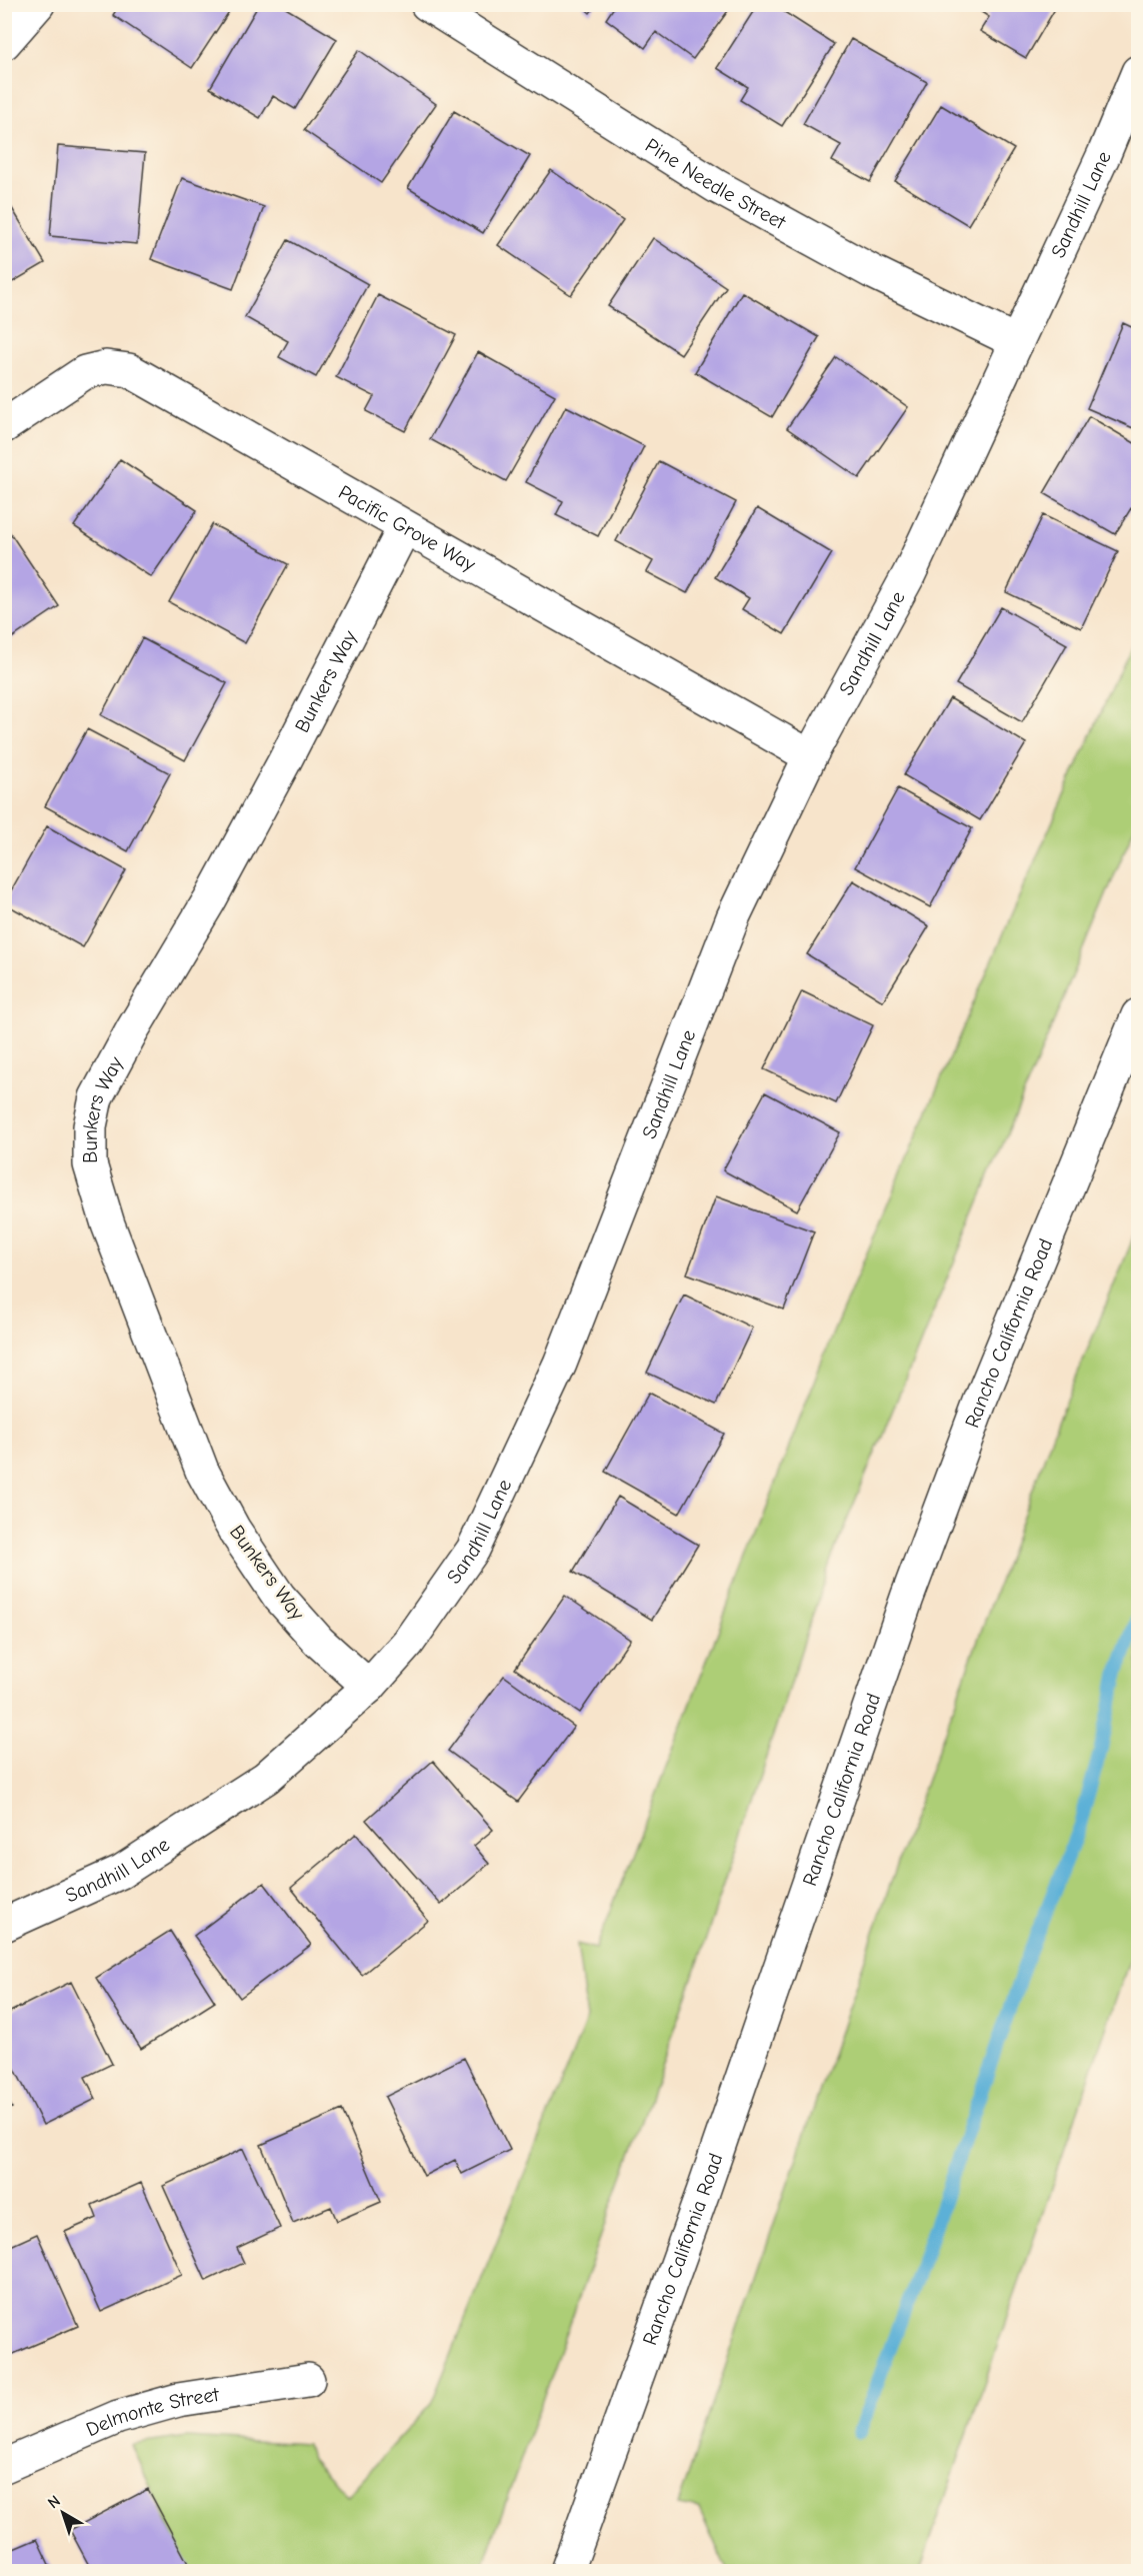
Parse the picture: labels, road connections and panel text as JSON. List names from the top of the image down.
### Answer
{
  "streets": {
    "street": [
      "Pine Needle Street",
      "Sandhill Lane",
      "Pacific Grove Way",
      "Bunkers Way",
      "Rancho California Road",
      "Delmonte Street"
    ]
  },
  "crossings": [
    ["Pine Needle Street", "Sandhill Lane"],
    ["Sandhill Lane", "Pacific Grove Way"],
    ["Sandhill Lane", "Bunkers Way"],
    ["Pacific Grove Way", "Bunkers Way"]
  ],
  "north": "top left"
}
